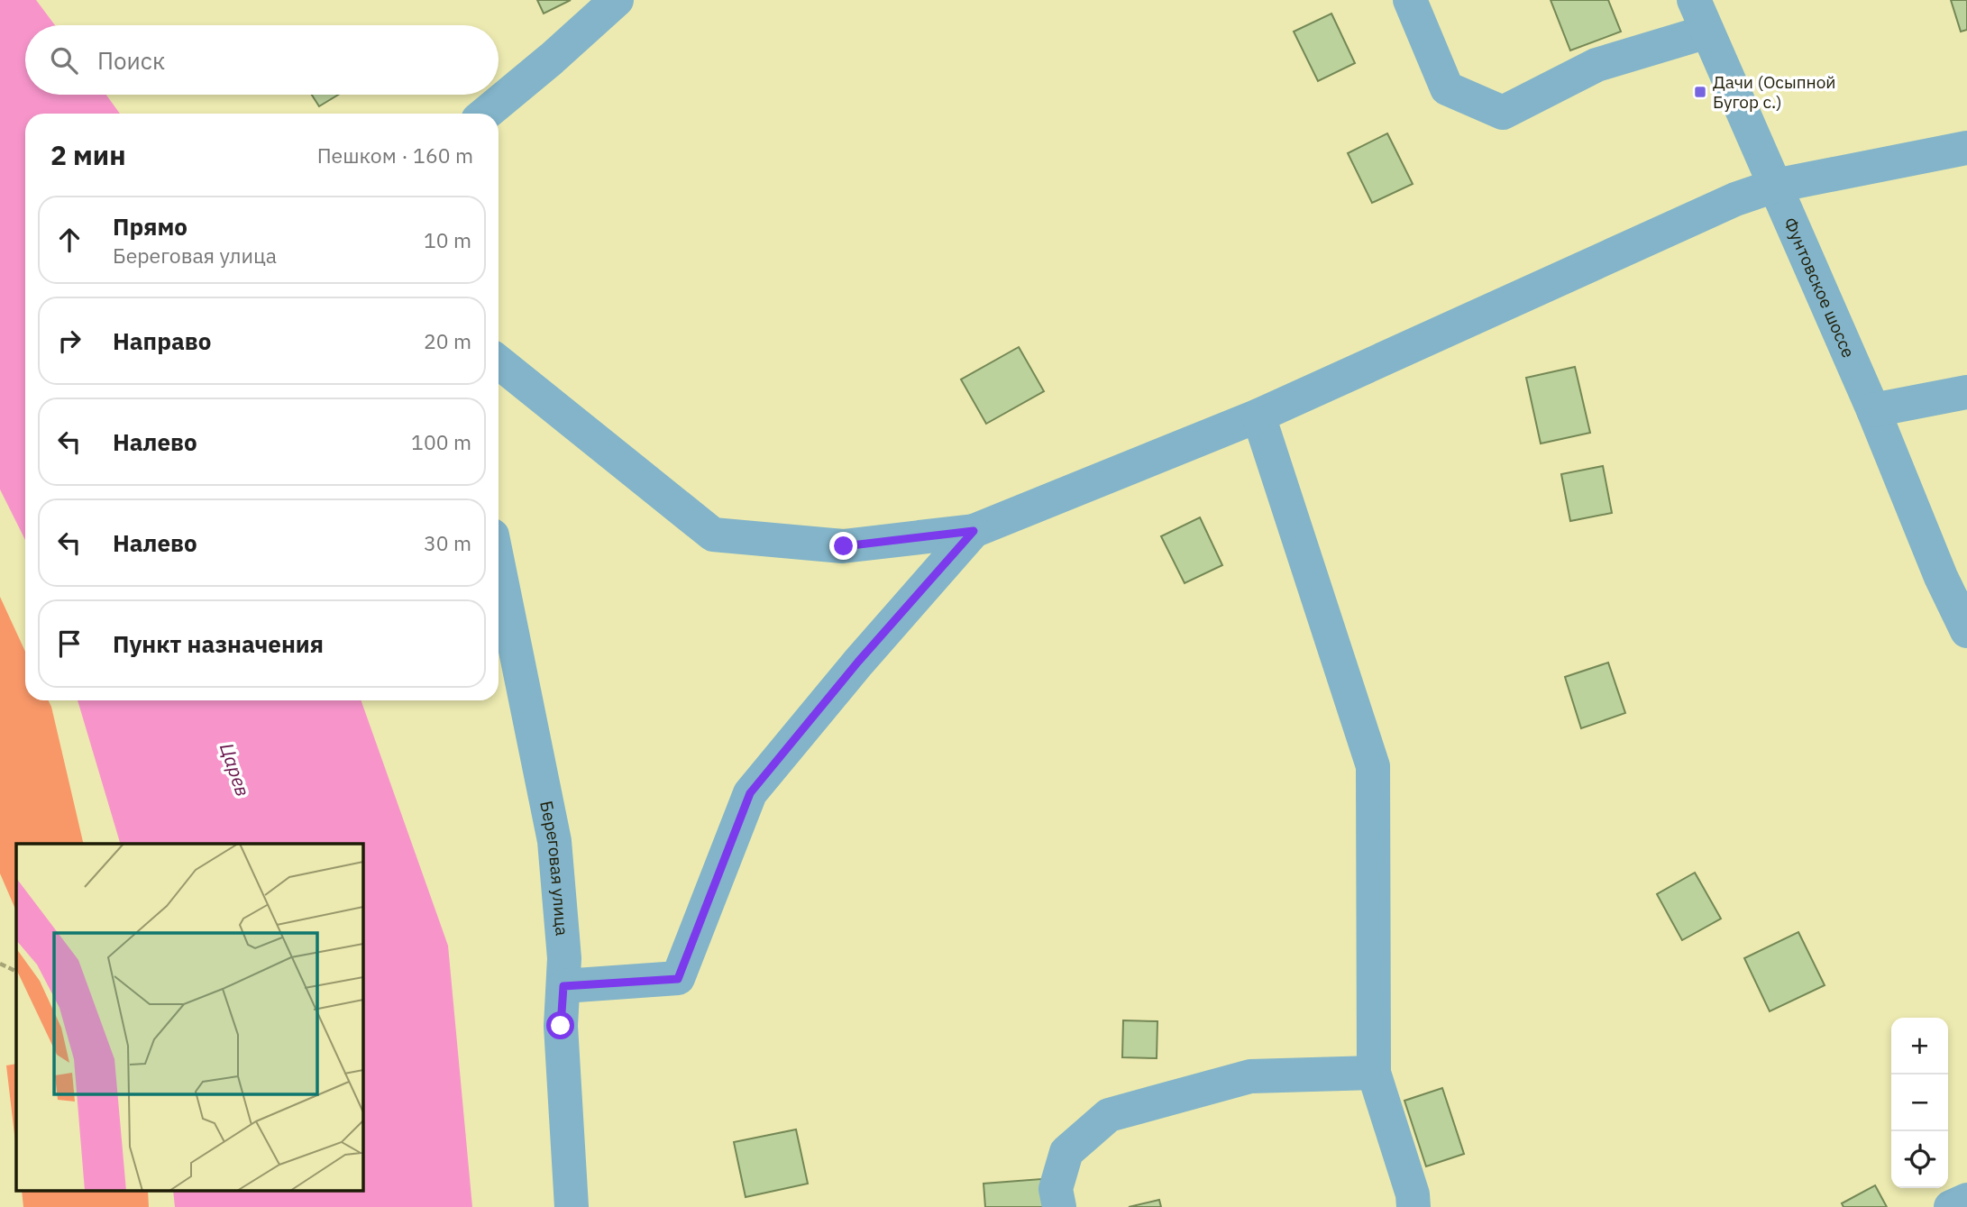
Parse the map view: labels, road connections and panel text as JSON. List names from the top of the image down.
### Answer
{
  "streets": {
    "street": ["Фунтовское шоссе", "Береговая улица"]
  },
  "water": ["Царев"],
  "places": {
    "transit": ["Дачи (Осыпной Бугор с.)"]
  },
  "page": {
    "search": "Поиск",
    "heading": ["2 мин", "Пешком · 160 m"],
    "list": [
      ["Прямо", "Береговая улица", "10 m"],
      ["Направо", "20 m"],
      ["Налево", "100 m"],
      ["Налево", "30 m"],
      "Пункт назначения"
    ],
    "map_buttons": ["+", "−"]
  }
}
